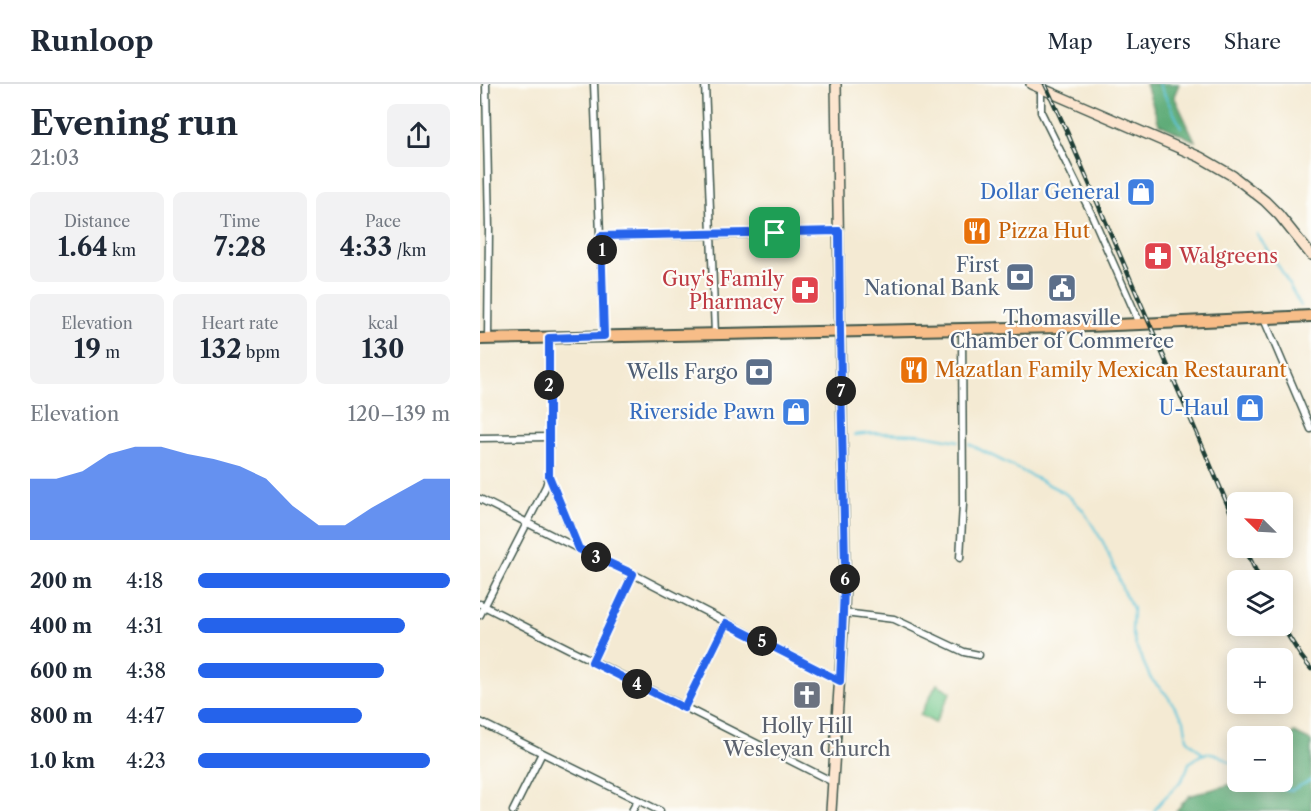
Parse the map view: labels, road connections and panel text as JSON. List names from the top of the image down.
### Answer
{
  "places": {
    "shop": ["Dollar General", "U-Haul", "Riverside Pawn"],
    "restaurant": ["Pizza Hut", "Mazatlan Family Mexican Restaurant"],
    "pharmacy": ["Walgreens", "Guy's Family Pharmacy"],
    "bank": ["First National Bank", "Wells Fargo"],
    "public building": ["Thomasville Chamber of Commerce"],
    "church": ["Holly Hill Wesleyan Church"]
  },
  "north": "top left",
  "page": {
    "header": "Runloop",
    "nav": ["Map", "Layers", "Share"],
    "heading": ["Evening run", "21:03"],
    "stats": [
      ["Distance", "1.64 km"],
      ["Time", "7:28"],
      ["Pace", "4:33 /km"],
      ["Elevation", "19 m"],
      ["Heart rate", "132 bpm"],
      ["kcal", "130"]
    ],
    "pins": [
      "1",
      "2",
      "7",
      "3",
      "6",
      "5",
      "4"
    ],
    "chart": ["Elevation", "120–139 m"],
    "map_buttons": ["+", "−"],
    "list": [
      {
        "name": "200 m",
        "note": "4:18"
      },
      {
        "name": "400 m",
        "note": "4:31"
      },
      {
        "name": "600 m",
        "note": "4:38"
      },
      {
        "name": "800 m",
        "note": "4:47"
      },
      {
        "name": "1.0 km",
        "note": "4:23"
      }
    ]
  }
}
